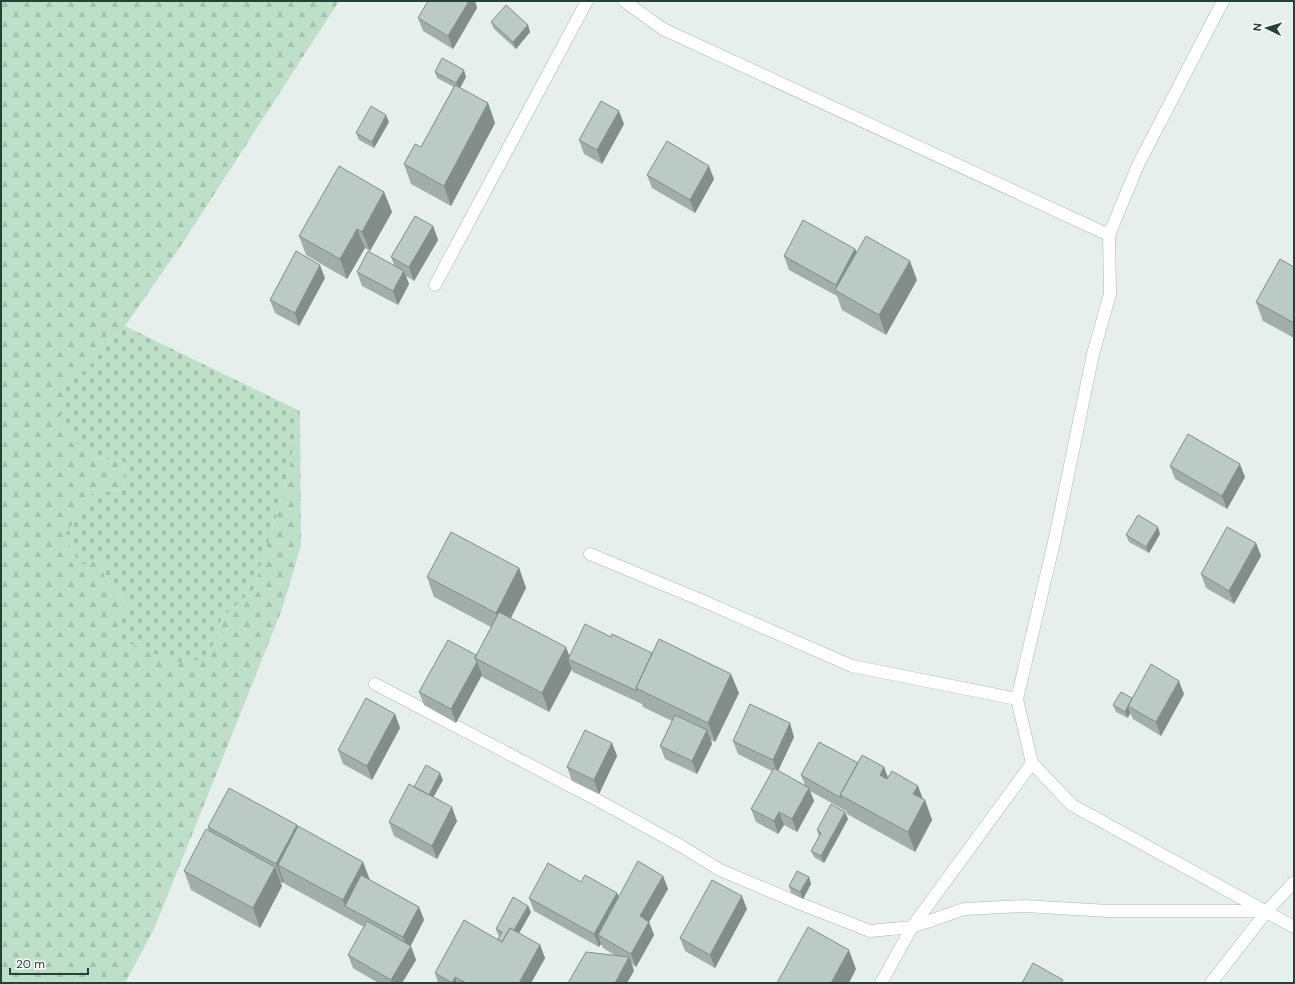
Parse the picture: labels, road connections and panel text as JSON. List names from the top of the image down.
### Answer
{
  "scale_bar": "20 m",
  "north": "left"
}
